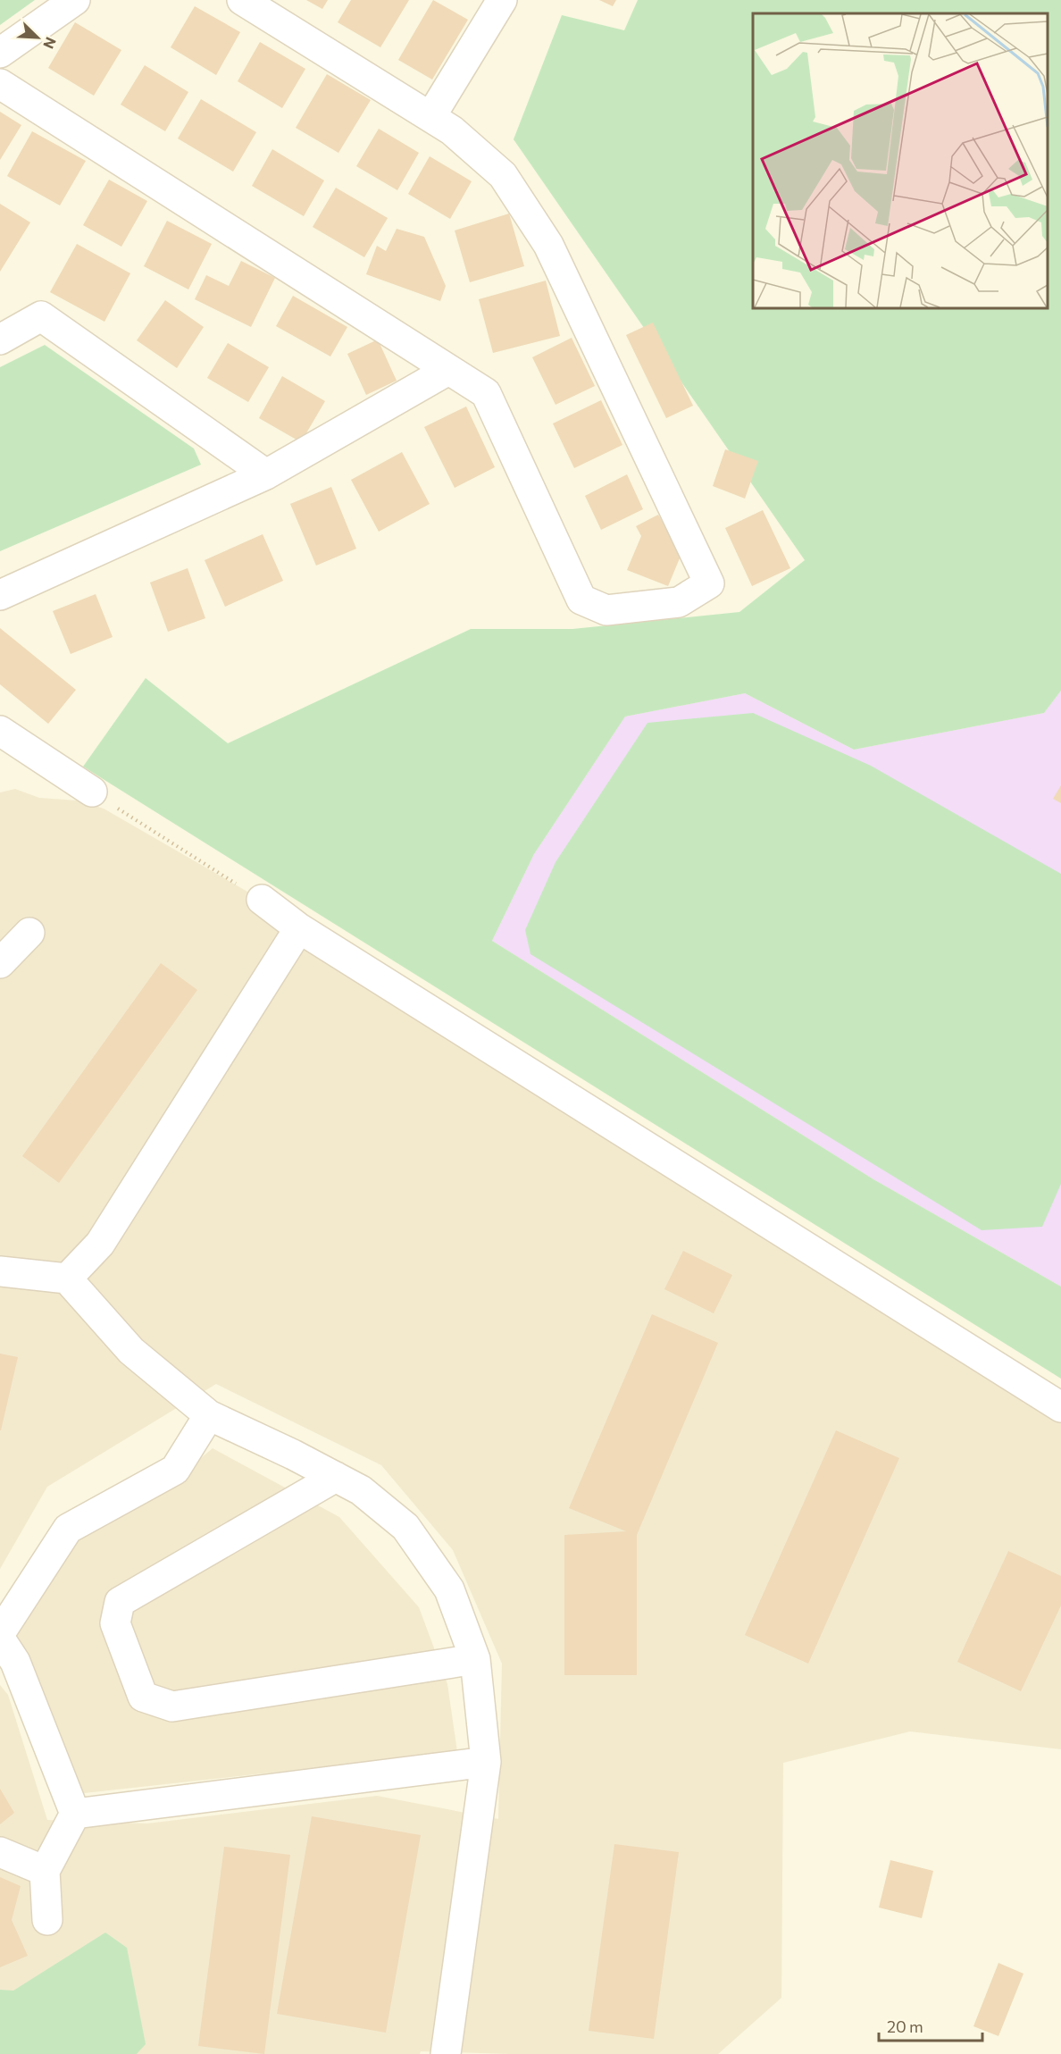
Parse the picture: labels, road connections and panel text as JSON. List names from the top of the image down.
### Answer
{
  "scale_bar": "20 m",
  "north": "bottom right"
}
